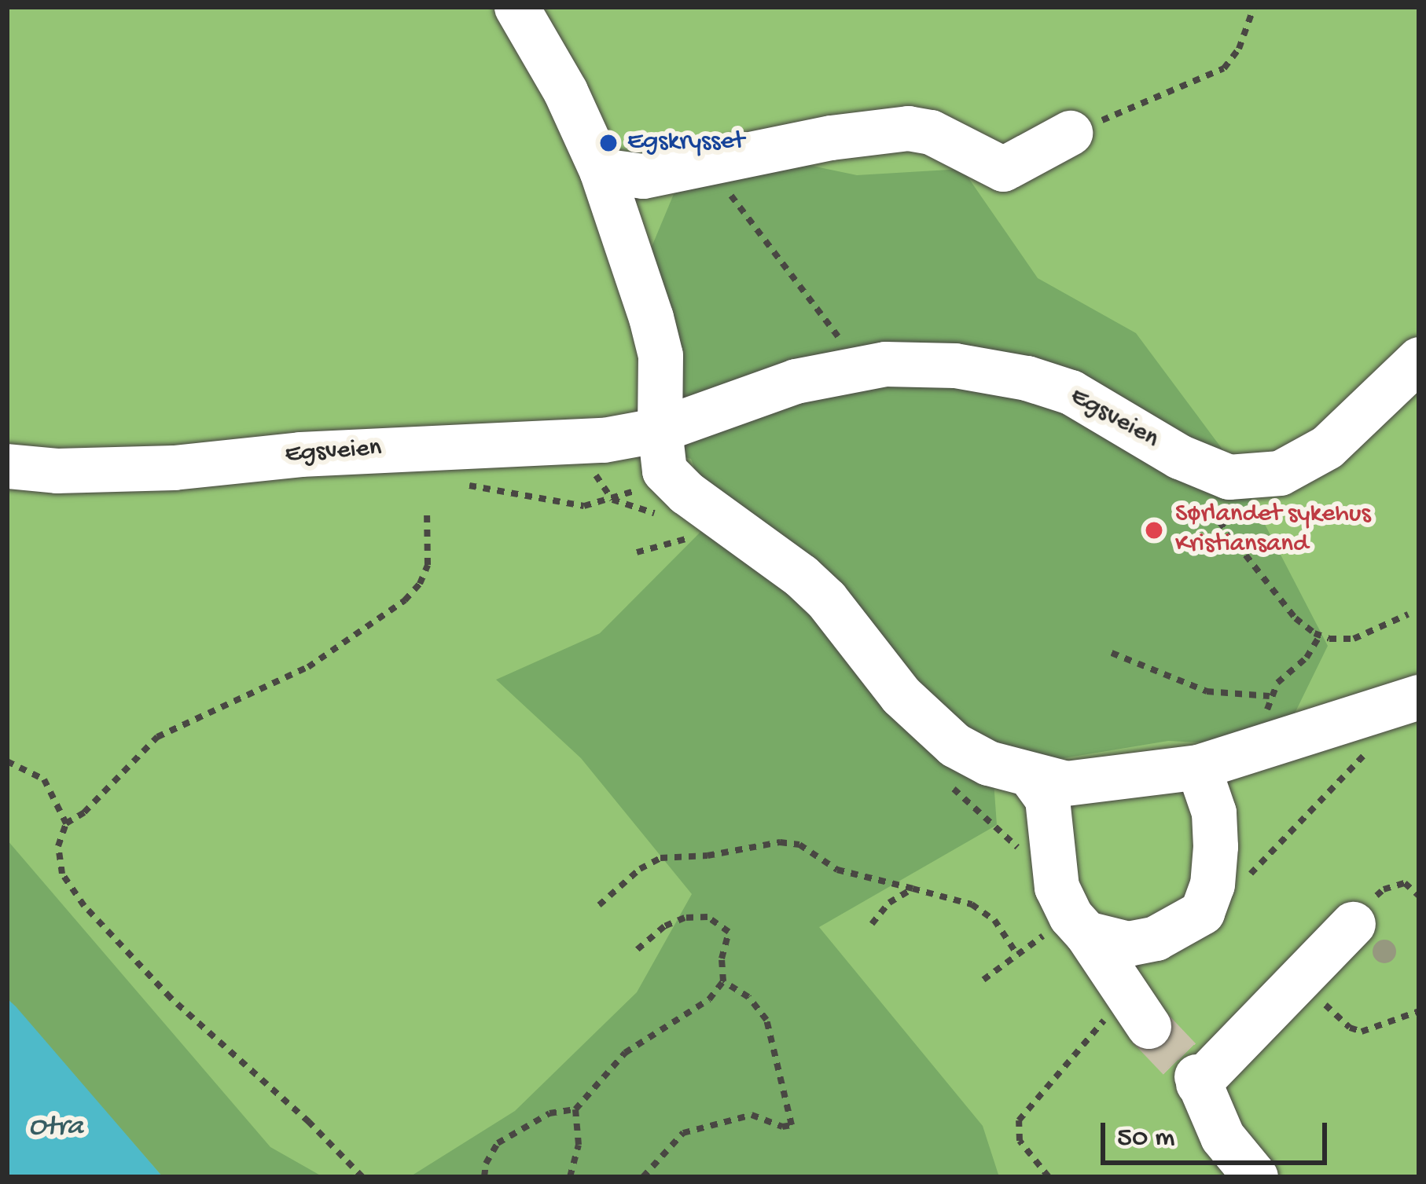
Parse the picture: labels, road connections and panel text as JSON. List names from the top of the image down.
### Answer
{
  "streets": {
    "street": ["Egsveien"]
  },
  "water": ["Otra"],
  "places": ["Egskrysset", "Sørlandet sykehus Kristiansand"],
  "scale_bar": "50 m"
}
